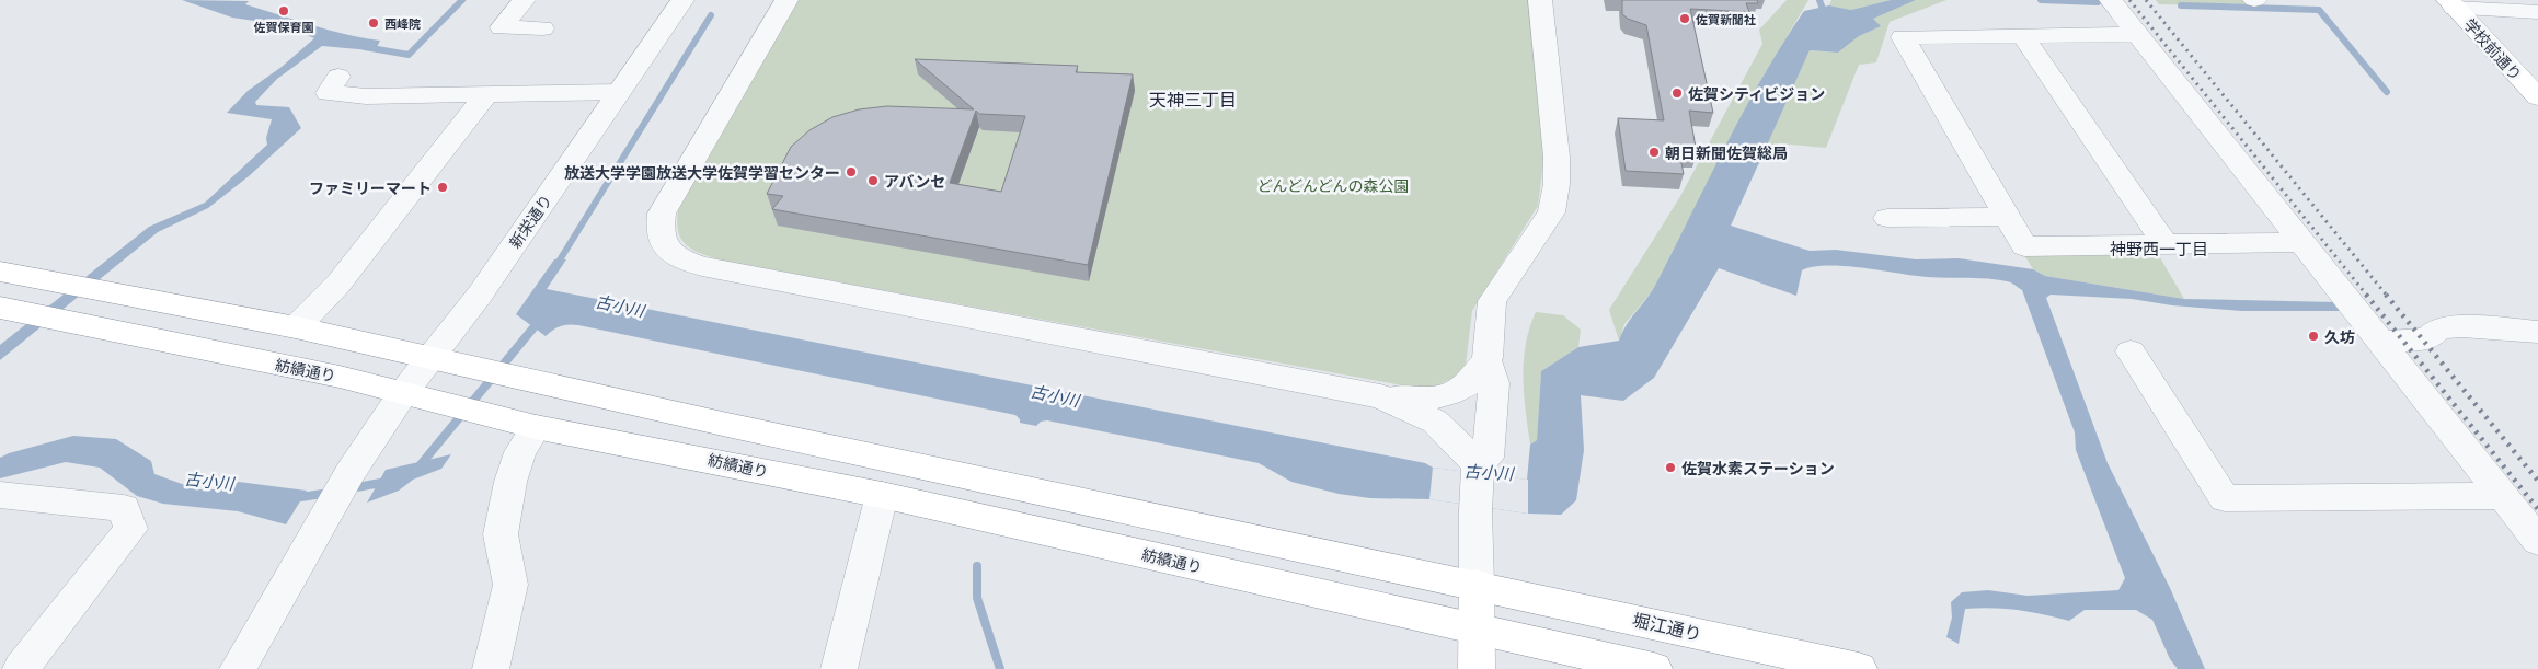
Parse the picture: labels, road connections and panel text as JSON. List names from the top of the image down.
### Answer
{
  "streets": {
    "main road": ["学校前通り", "紡績通り", "堀江通り"],
    "street": ["新栄通り"]
  },
  "crossings": [
    ["新栄通り", "紡績通り"]
  ],
  "districts": ["天神三丁目", "神野西一丁目"],
  "water": ["古小川"],
  "parks": ["どんどんどんの森公園"],
  "places": [
    "佐賀保育園",
    "佐賀新聞社",
    "西峰院",
    "佐賀シティビジョン",
    "朝日新聞佐賀総局",
    "放送大学学園放送大学佐賀学習センター",
    "アバンセ",
    "ファミリーマート",
    "久坊",
    "佐賀水素ステーション"
  ]
}
